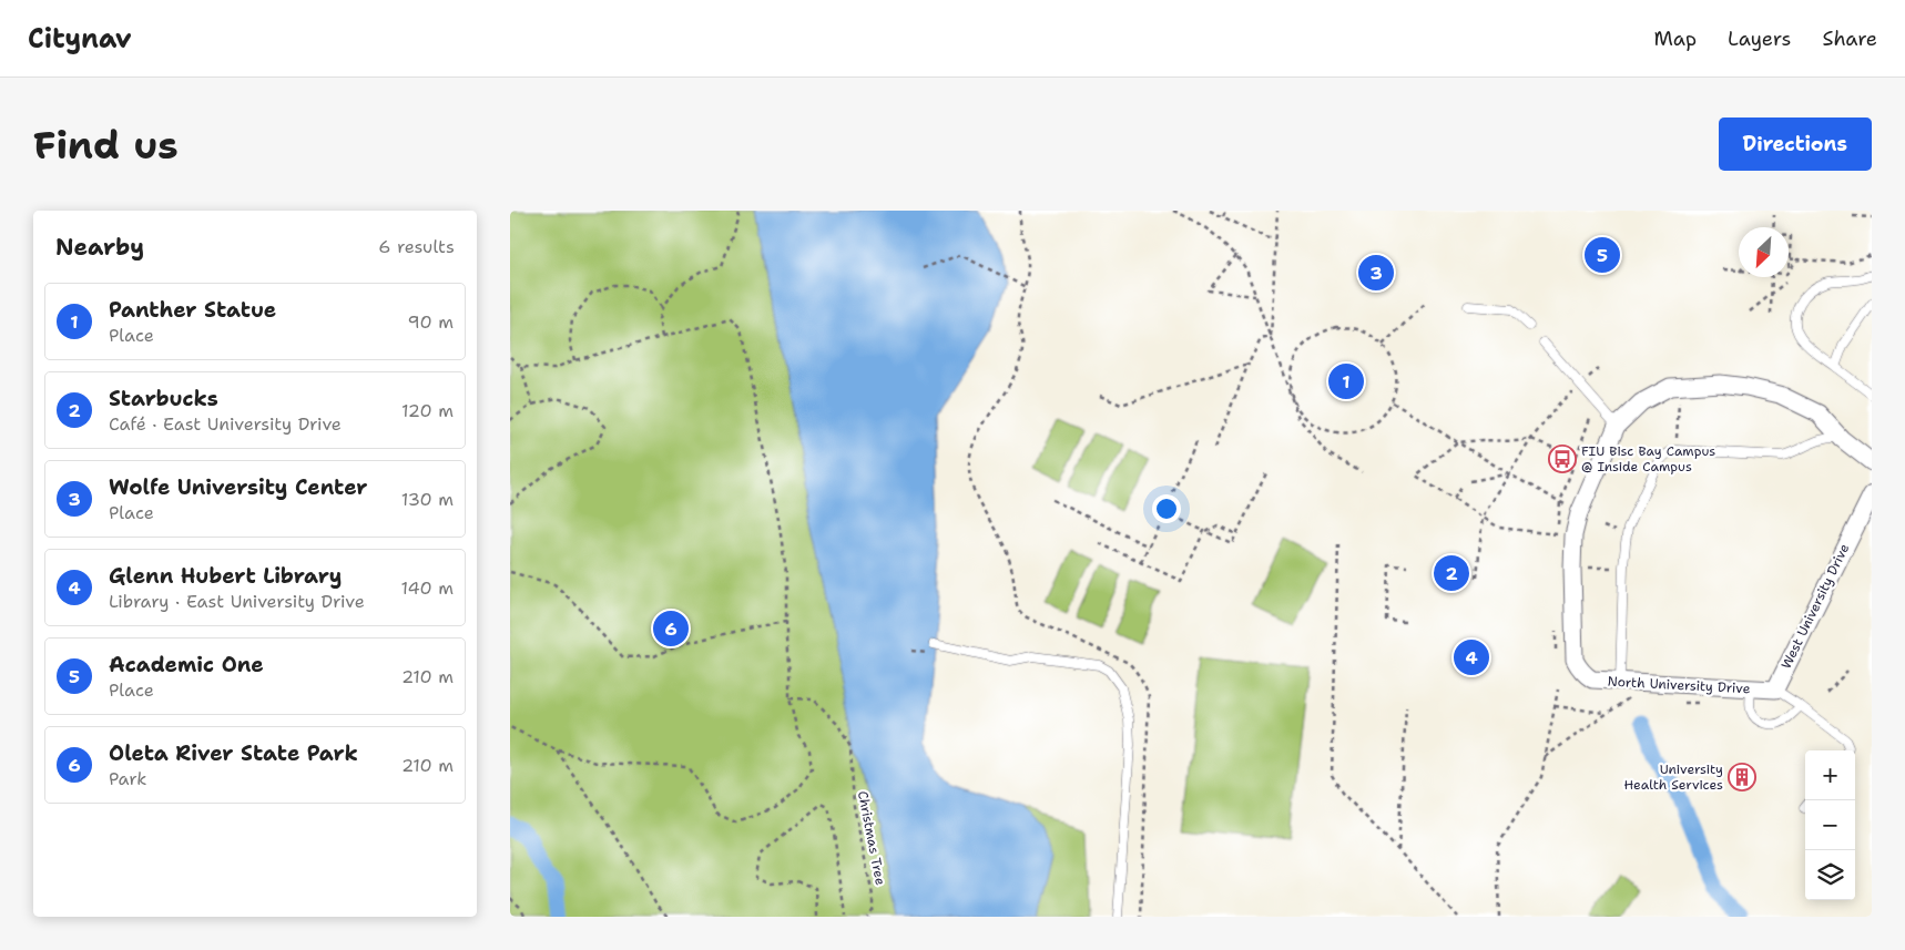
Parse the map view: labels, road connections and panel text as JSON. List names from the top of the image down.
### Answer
{
  "streets": {
    "street": ["West University Drive", "North University Drive"],
    "path": ["Christmas Tree"]
  },
  "crossings": [
    ["West University Drive", "North University Drive"]
  ],
  "places": {
    "bus stop": ["FIU Bisc Bay Campus @ Inside Campus"],
    "building": ["University Health Services"]
  },
  "north": "bottom left",
  "page": {
    "header": "Citynav",
    "nav": ["Map", "Layers", "Share"],
    "buttons": "Directions",
    "title": "Find us",
    "heading": ["Nearby", "6 results"],
    "pins": [
      "5",
      "3",
      "1",
      "2",
      "6",
      "4"
    ],
    "list": [
      {
        "mark": "1",
        "name": "Panther Statue",
        "note": "Place",
        "value": "90 m"
      },
      {
        "mark": "2",
        "name": "Starbucks",
        "note": "Café · East University Drive",
        "value": "120 m"
      },
      {
        "mark": "3",
        "name": "Wolfe University Center",
        "note": "Place",
        "value": "130 m"
      },
      {
        "mark": "4",
        "name": "Glenn Hubert Library",
        "note": "Library · East University Drive",
        "value": "140 m"
      },
      {
        "mark": "5",
        "name": "Academic One",
        "note": "Place",
        "value": "210 m"
      },
      {
        "mark": "6",
        "name": "Oleta River State Park",
        "note": "Park",
        "value": "210 m"
      }
    ],
    "map_buttons": ["+", "−"]
  }
}
